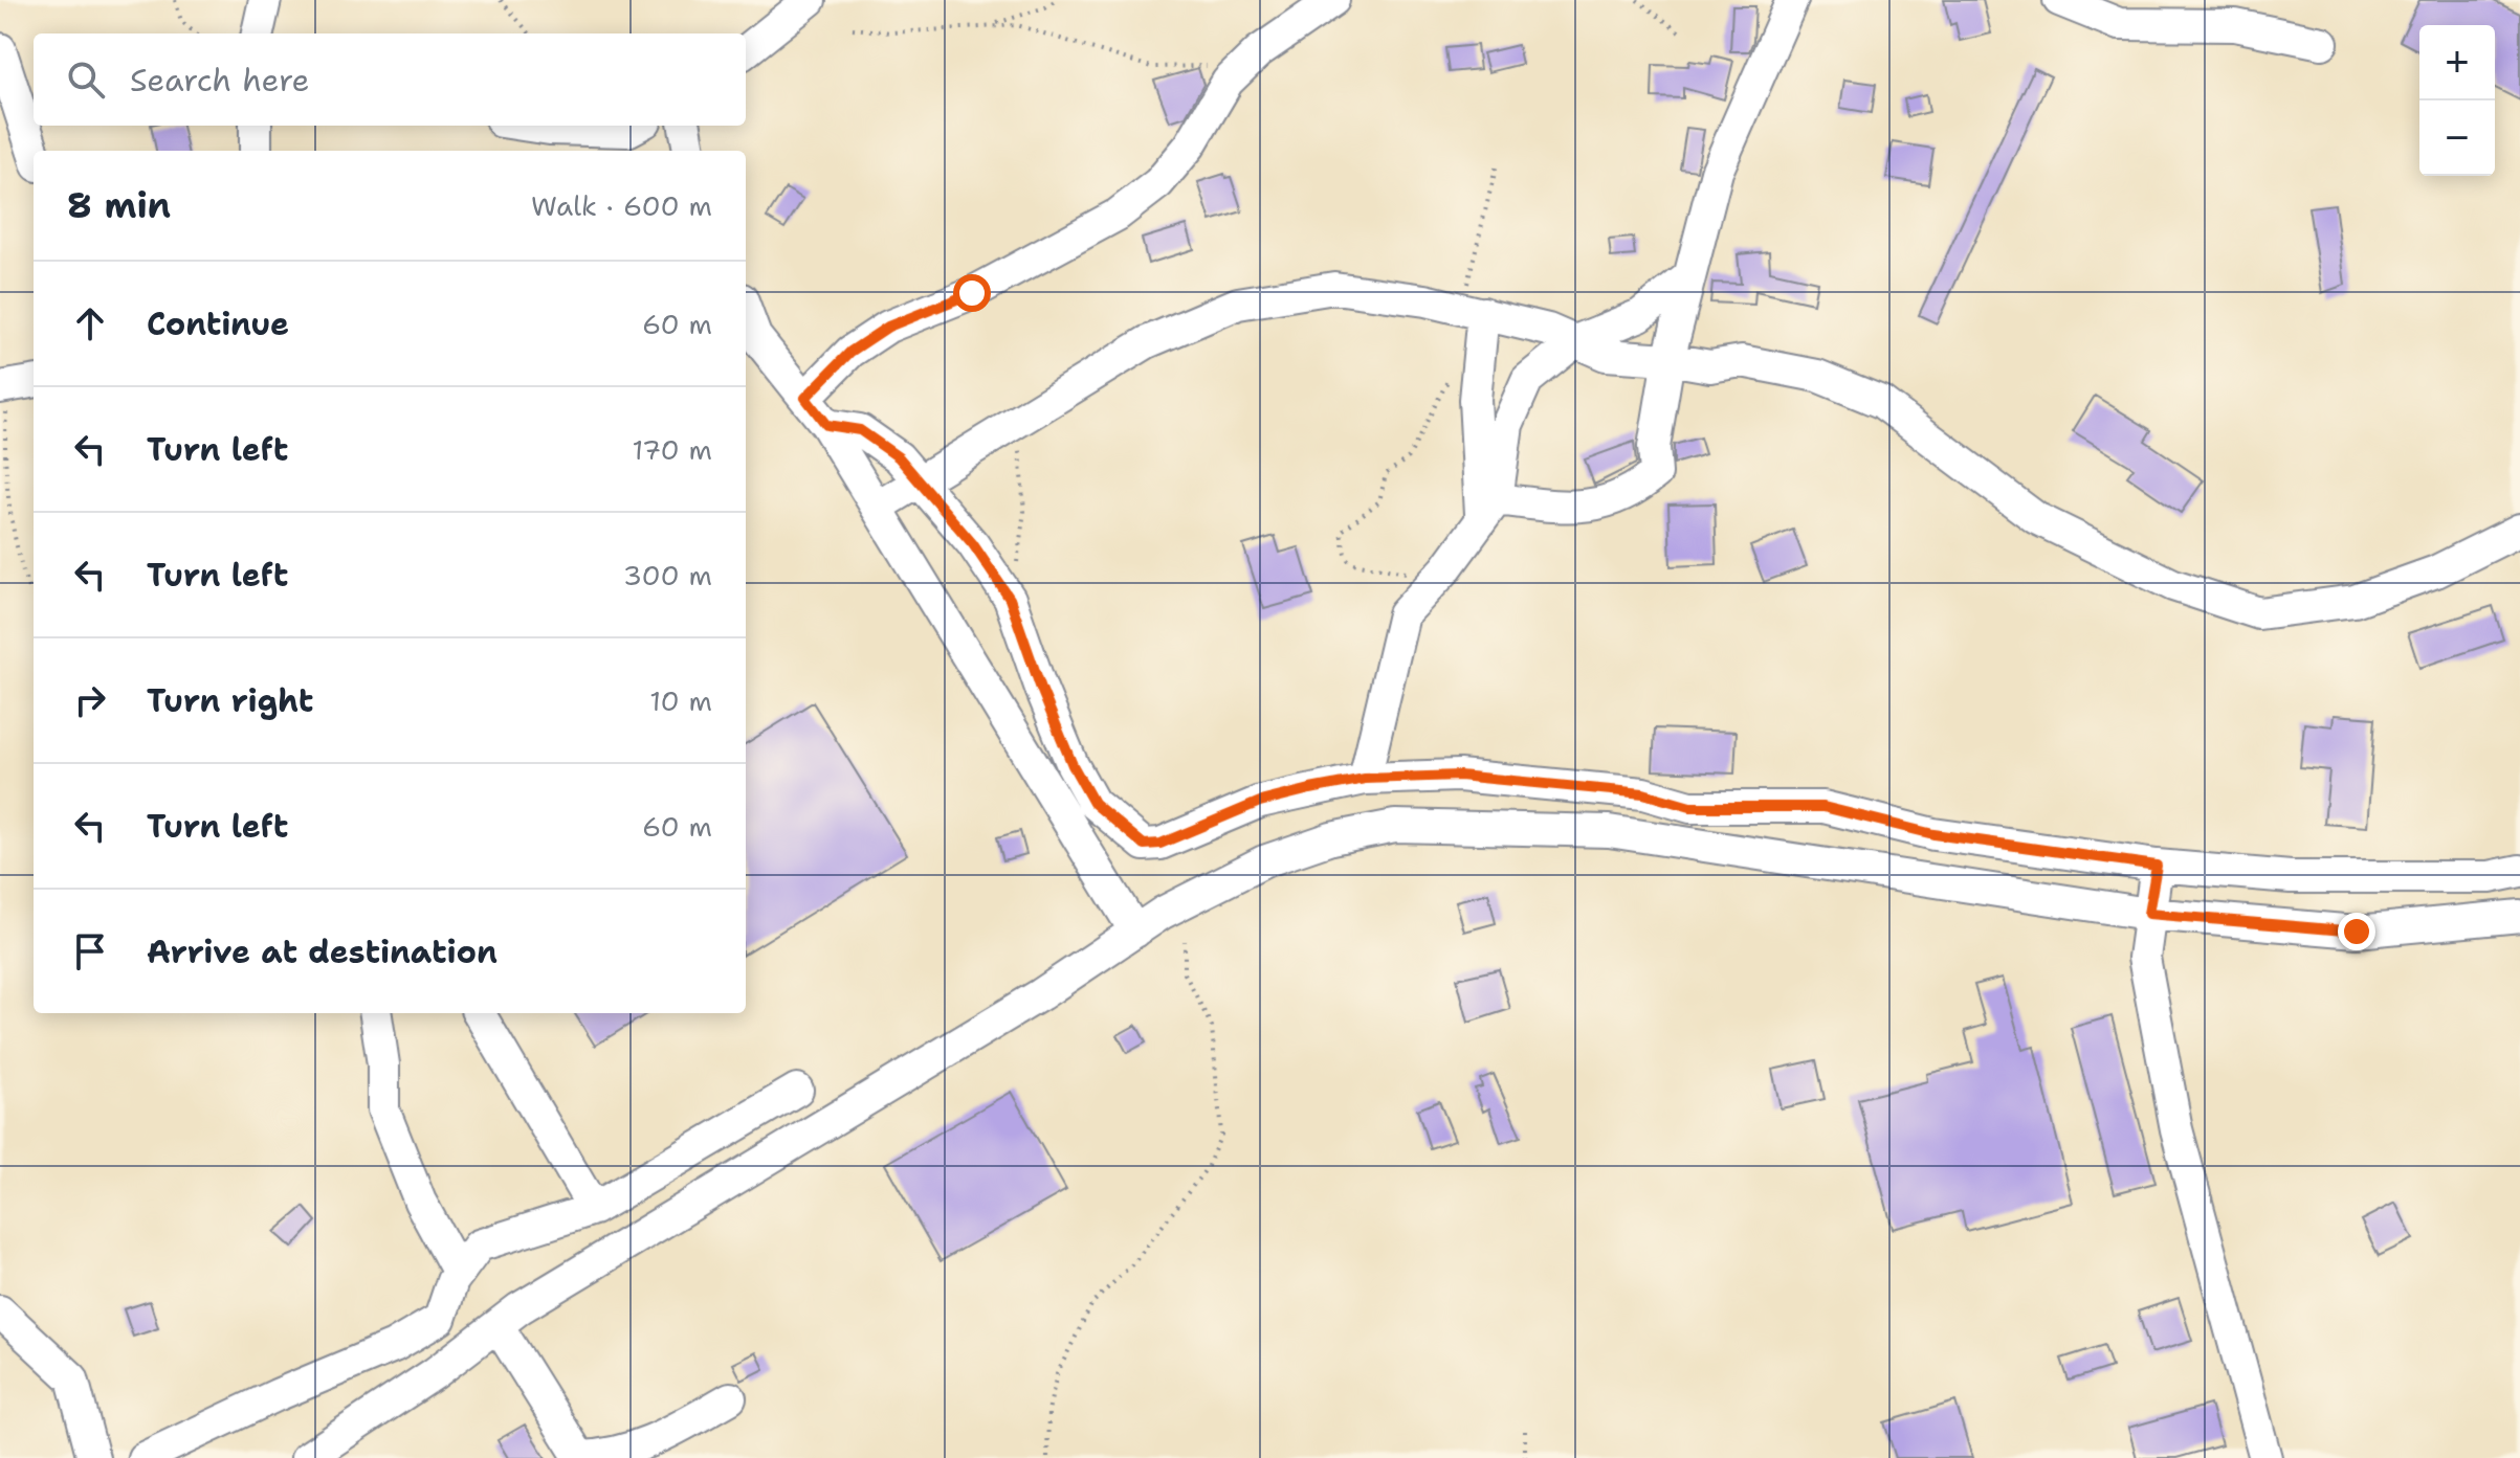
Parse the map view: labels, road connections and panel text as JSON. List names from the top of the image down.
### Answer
{
  "page": {
    "map_buttons": ["+", "−"],
    "search": "Search here",
    "heading": ["8 min", "Walk · 600 m"],
    "list": [
      ["Continue", "60 m"],
      ["Turn left", "170 m"],
      ["Turn left", "300 m"],
      ["Turn right", "10 m"],
      ["Turn left", "60 m"],
      "Arrive at destination"
    ]
  }
}
